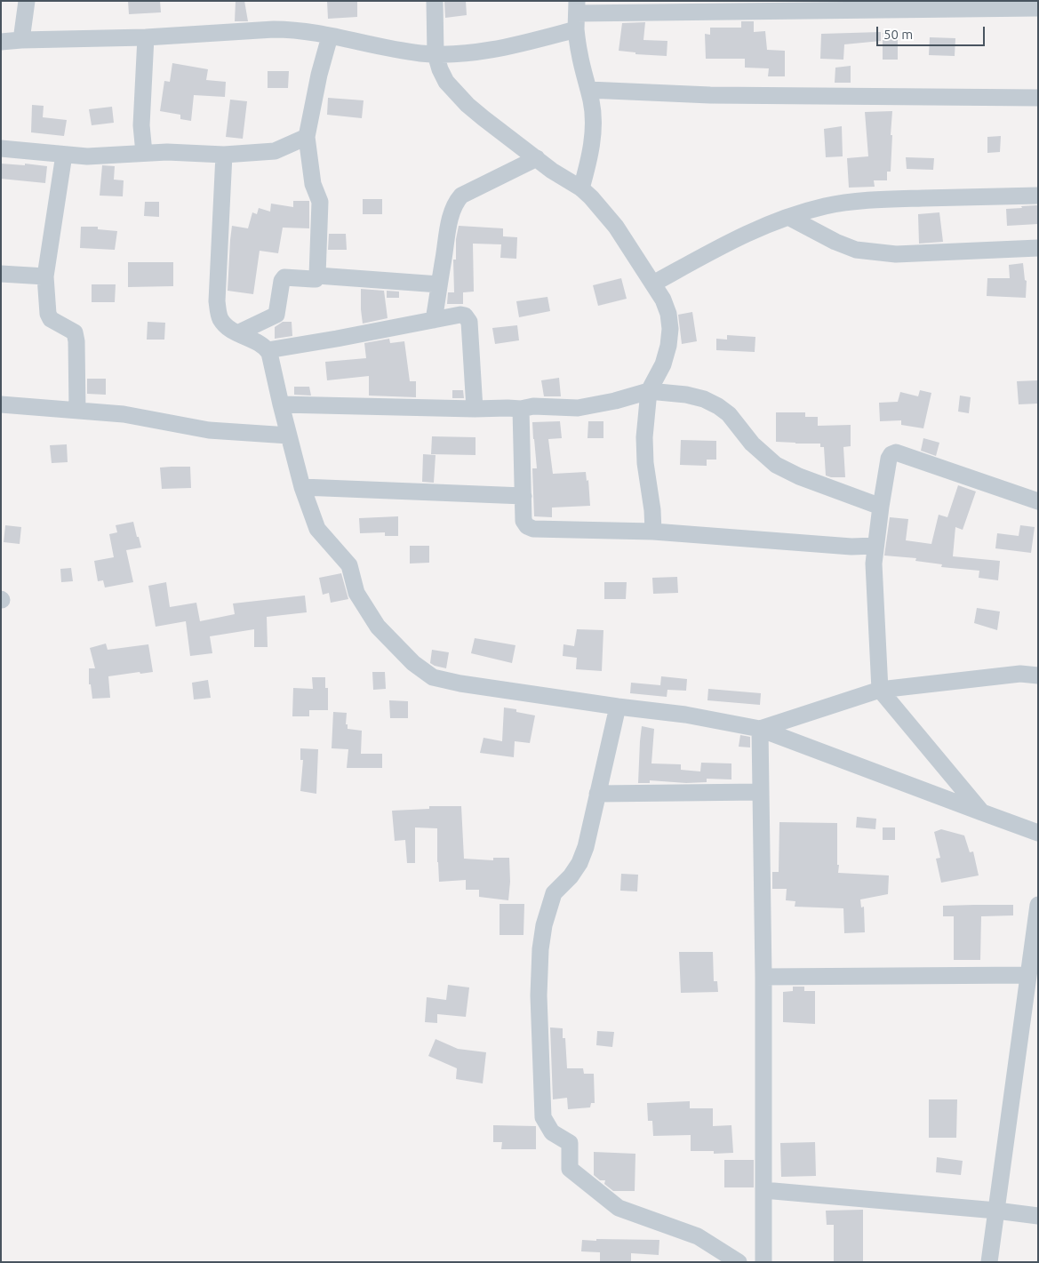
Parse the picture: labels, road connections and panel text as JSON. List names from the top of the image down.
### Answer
{
  "scale_bar": "50 m"
}
